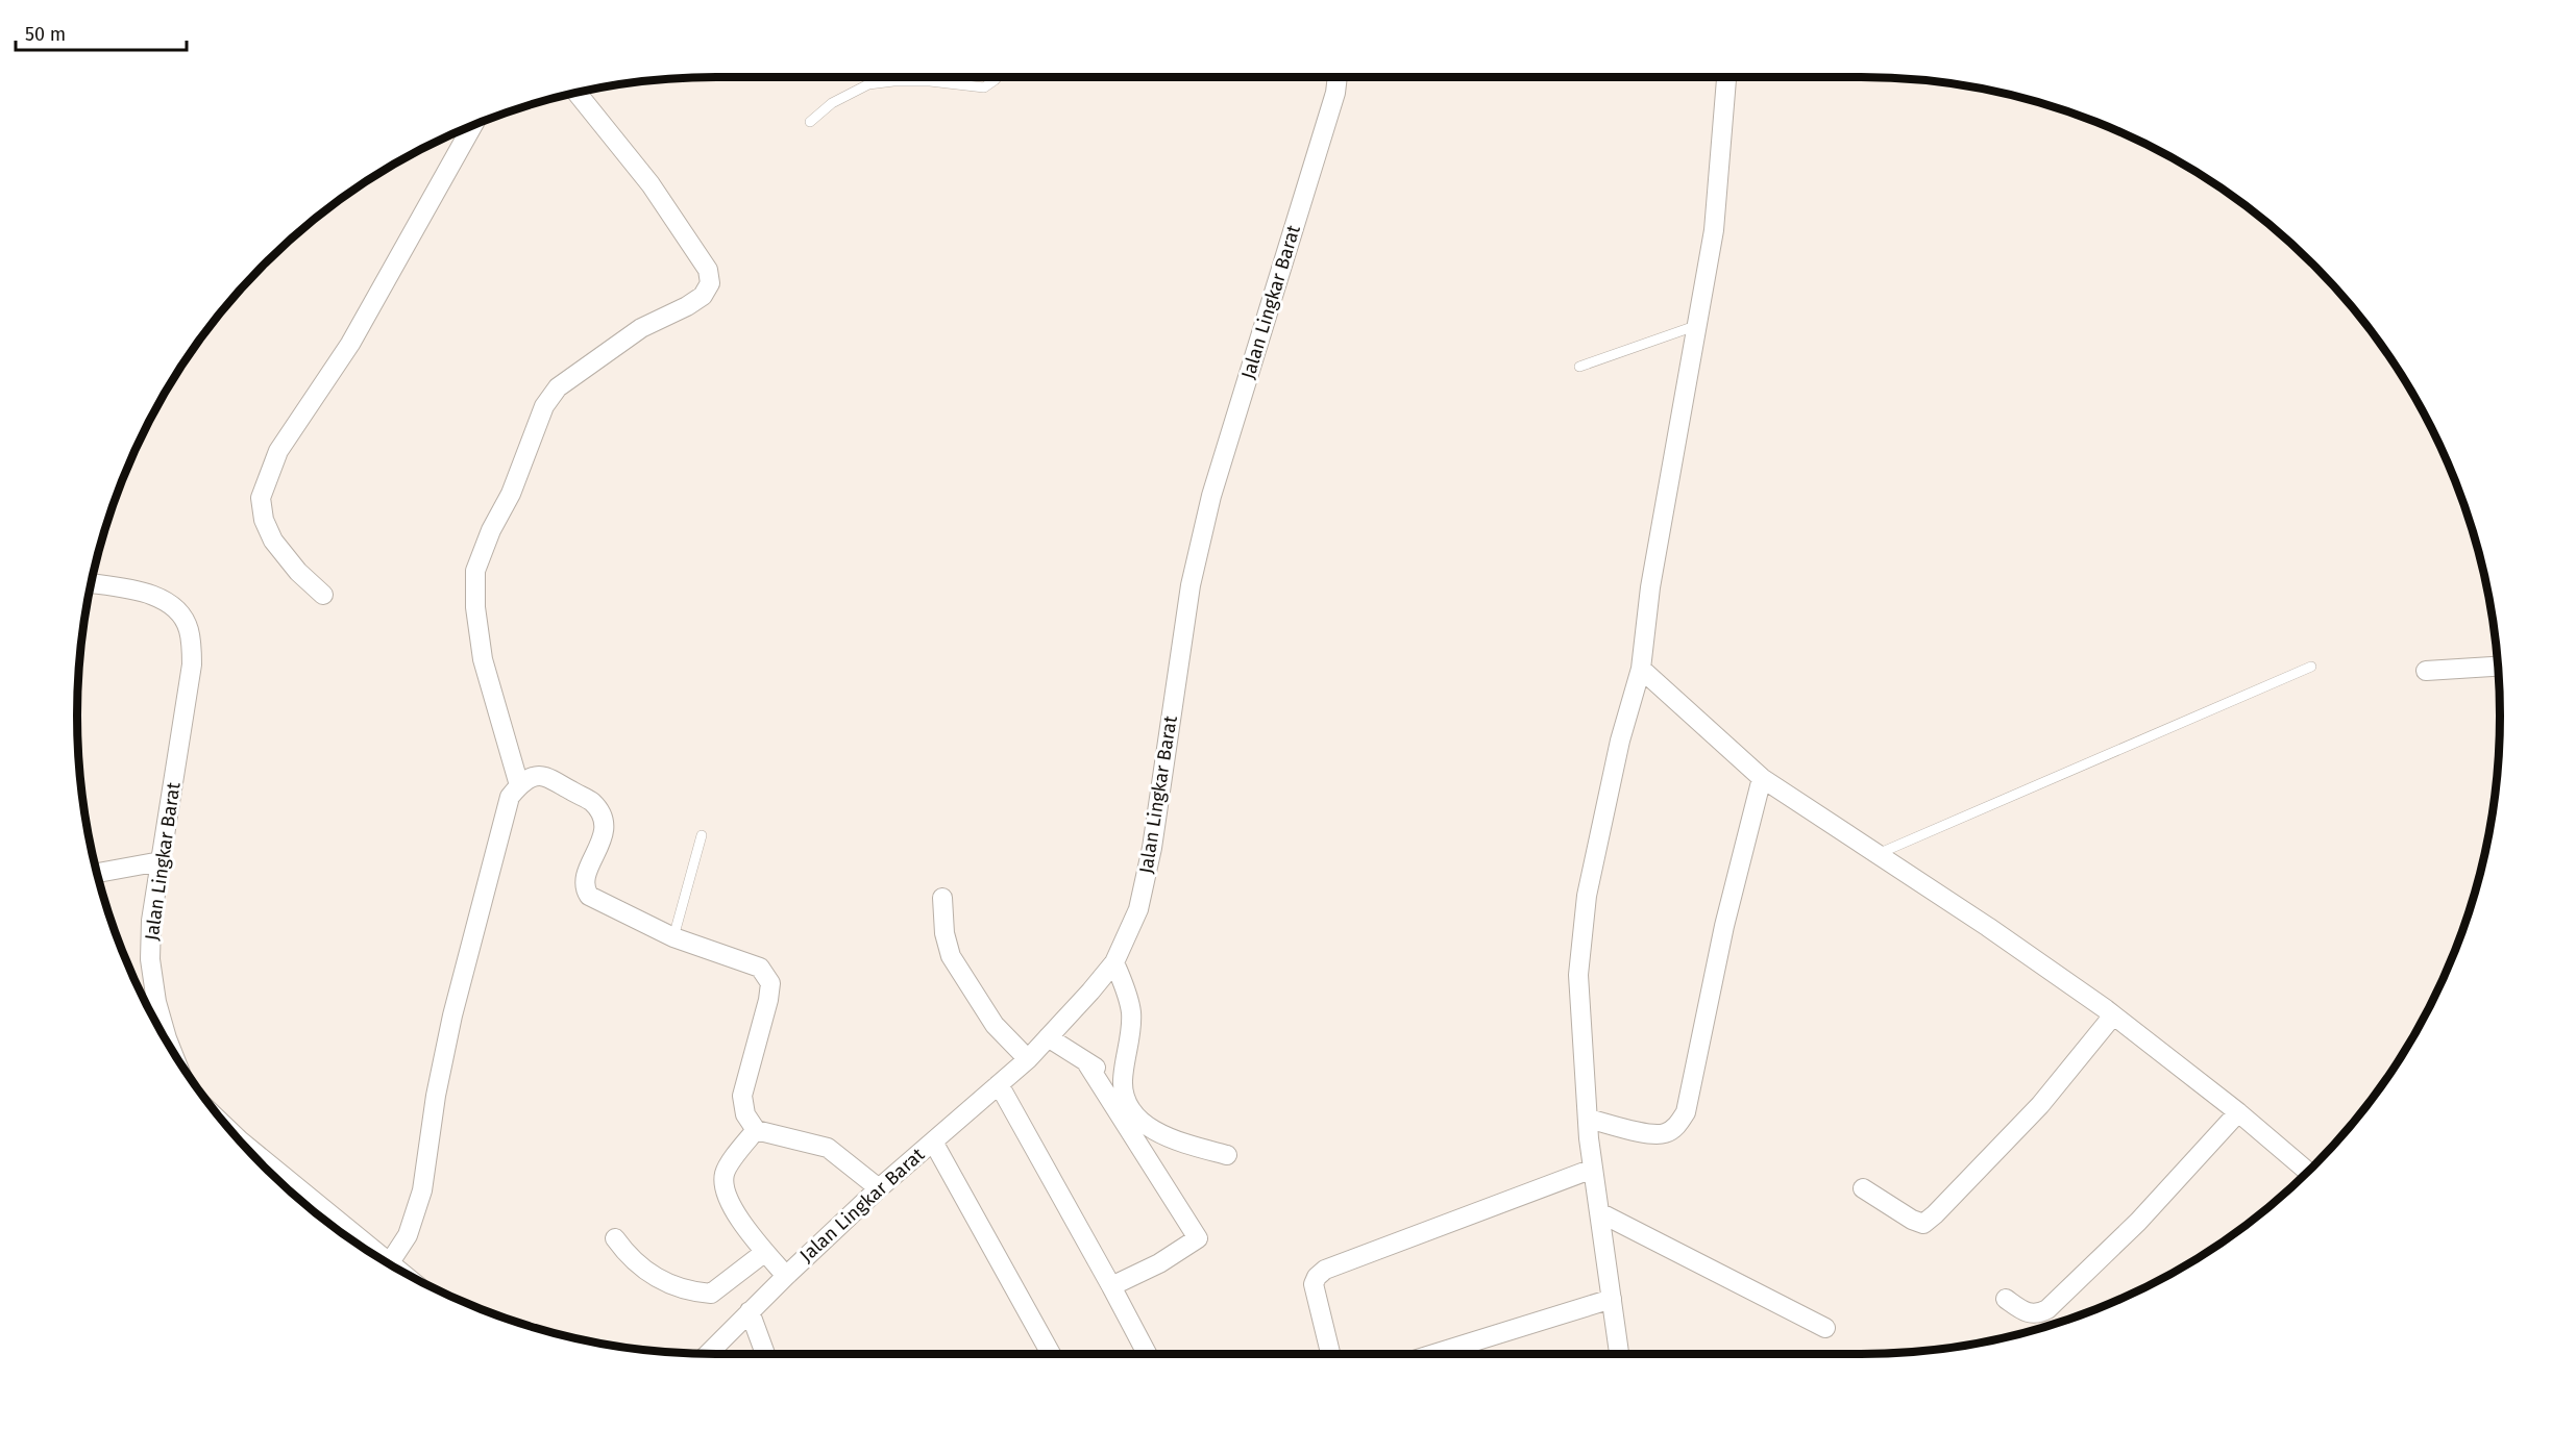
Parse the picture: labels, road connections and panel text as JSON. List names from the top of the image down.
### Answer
{
  "streets": {
    "street": ["Jalan Lingkar Barat"]
  },
  "scale_bar": "50 m"
}
